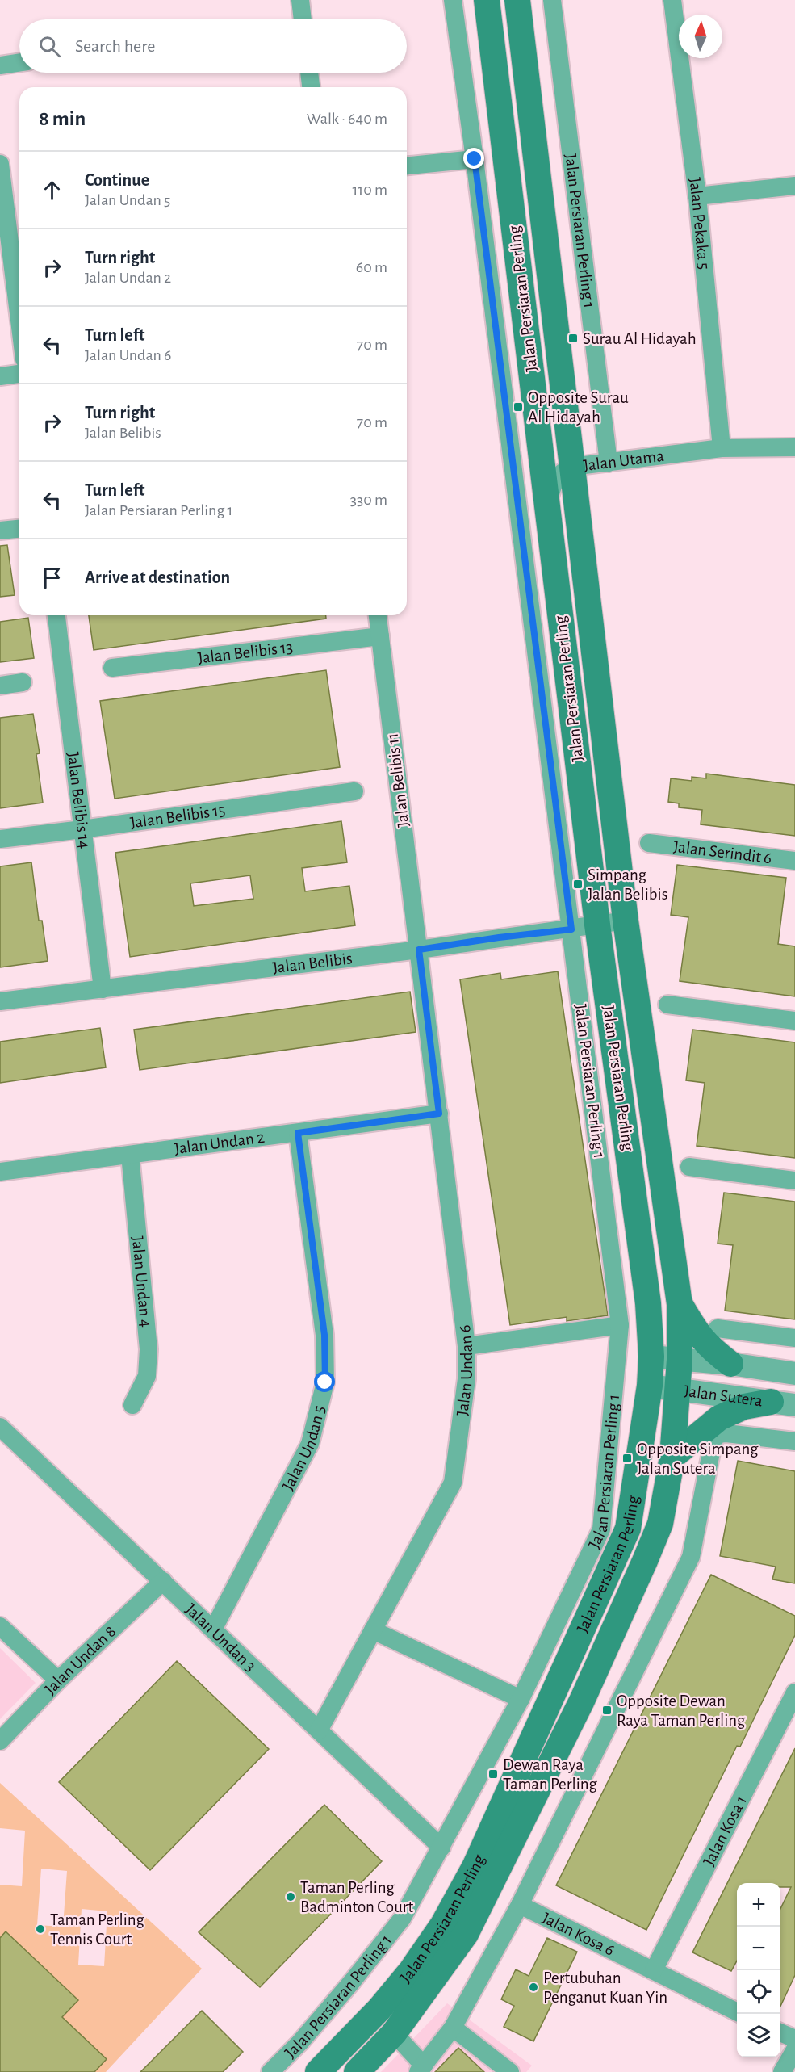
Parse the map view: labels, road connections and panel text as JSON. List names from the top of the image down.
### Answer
{
  "streets": {
    "main road": ["Jalan Persiaran Perling"],
    "street": [
      "Jalan Pekaka 5",
      "Jalan Persiaran Perling 1",
      "Jalan Utama",
      "Jalan Belibis 13",
      "Jalan Belibis 11",
      "Jalan Belibis 14",
      "Jalan Belibis 15",
      "Jalan Serindit 6",
      "Jalan Belibis",
      "Jalan Undan 2",
      "Jalan Undan 4",
      "Jalan Undan 6",
      "Jalan Sutera",
      "Jalan Undan 5",
      "Jalan Undan 3",
      "Jalan Undan 8",
      "Jalan Kosa 1",
      "Jalan Kosa 6"
    ]
  },
  "crossings": [
    ["Jalan Pekaka 5", "Jalan Utama"],
    ["Jalan Persiaran Perling 1", "Jalan Utama"],
    ["Jalan Persiaran Perling 1", "Jalan Belibis"],
    ["Jalan Persiaran Perling 1", "Jalan Undan 3"],
    ["Jalan Persiaran Perling", "Jalan Utama"],
    ["Jalan Persiaran Perling", "Jalan Belibis"],
    ["Jalan Persiaran Perling", "Jalan Sutera"],
    ["Jalan Belibis 13", "Jalan Belibis 11"],
    ["Jalan Belibis 11", "Jalan Belibis"],
    ["Jalan Belibis 11", "Jalan Undan 6"],
    ["Jalan Belibis 14", "Jalan Belibis 15"],
    ["Jalan Belibis 14", "Jalan Belibis"],
    ["Jalan Belibis", "Jalan Undan 6"],
    ["Jalan Undan 2", "Jalan Undan 4"],
    ["Jalan Undan 2", "Jalan Undan 6"],
    ["Jalan Undan 2", "Jalan Undan 5"],
    ["Jalan Undan 6", "Jalan Undan 3"],
    ["Jalan Undan 5", "Jalan Undan 3"],
    ["Jalan Undan 3", "Jalan Undan 8"],
    ["Jalan Kosa 1", "Jalan Kosa 6"]
  ],
  "places": {
    "transit": [
      "Surau Al Hidayah",
      "Opposite Surau Al Hidayah",
      "Simpang Jalan Belibis",
      "Opposite Simpang Jalan Sutera",
      "Opposite Dewan Raya Taman Perling",
      "Dewan Raya Taman Perling"
    ],
    "other": ["Taman Perling Badminton Court", "Taman Perling Tennis Court", "Pertubuhan Penganut Kuan Yin"]
  },
  "north": "top",
  "page": {
    "search": "Search here",
    "heading": ["8 min", "Walk · 640 m"],
    "list": [
      ["Continue", "Jalan Undan 5", "110 m"],
      ["Turn right", "Jalan Undan 2", "60 m"],
      ["Turn left", "Jalan Undan 6", "70 m"],
      ["Turn right", "Jalan Belibis", "70 m"],
      ["Turn left", "Jalan Persiaran Perling 1", "330 m"],
      "Arrive at destination"
    ],
    "map_buttons": ["+", "−"]
  }
}
